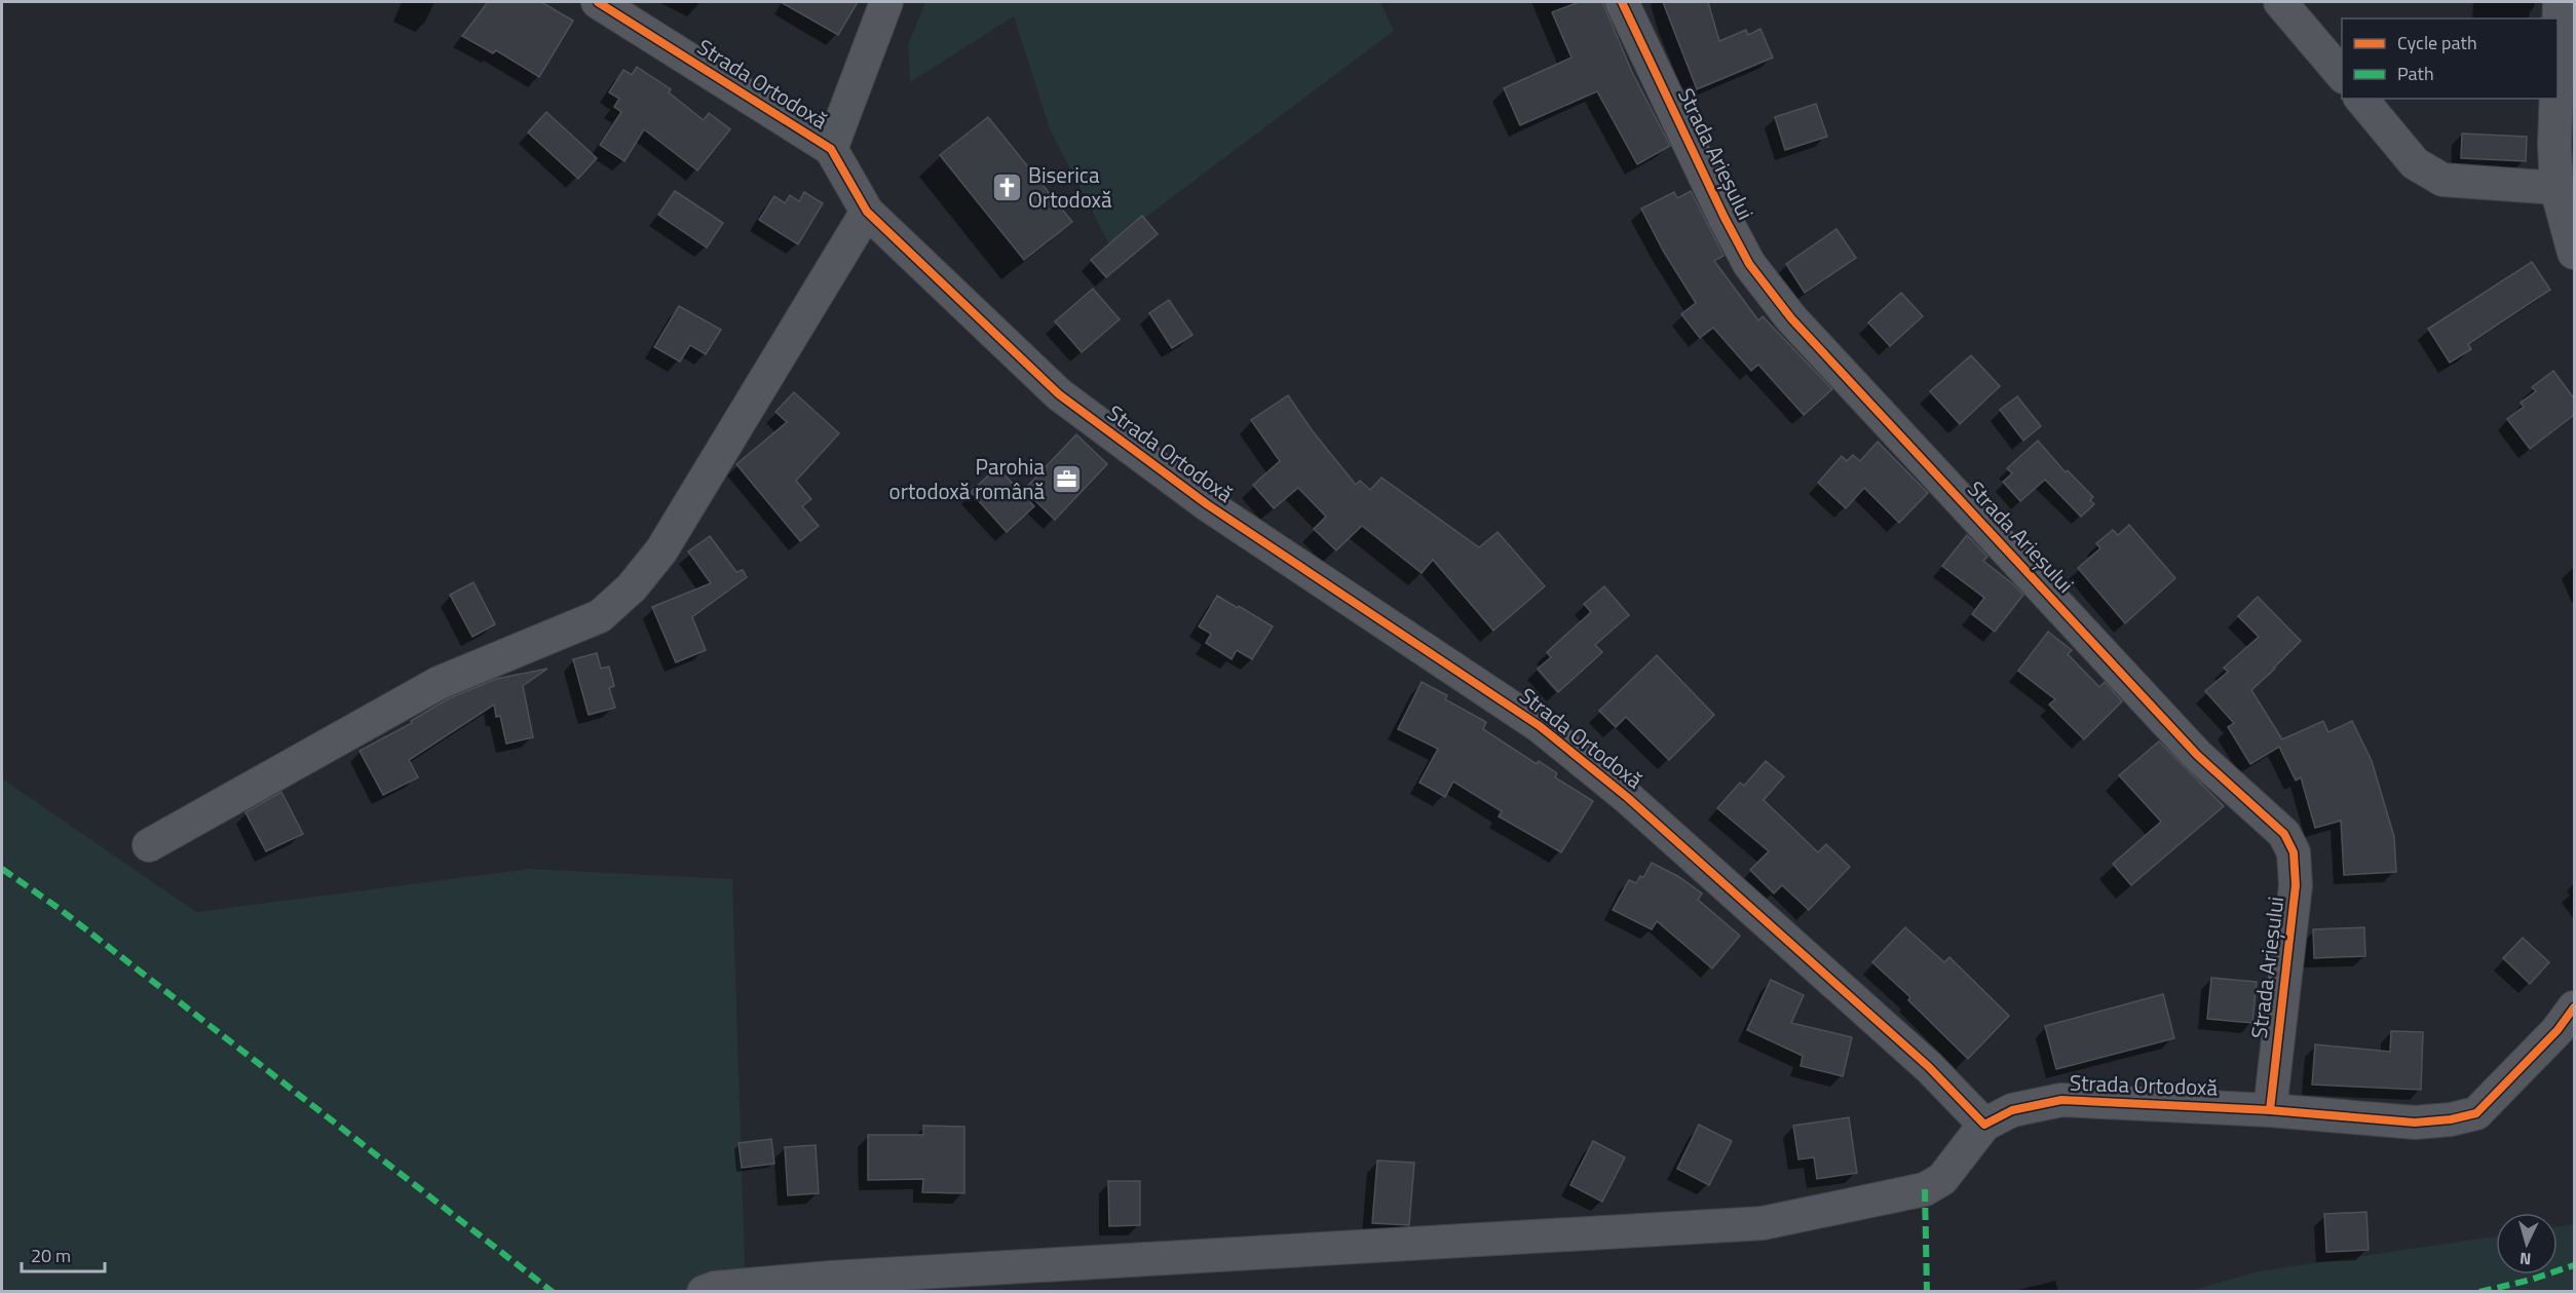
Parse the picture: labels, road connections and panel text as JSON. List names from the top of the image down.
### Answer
{
  "streets": {
    "street": ["Strada Ortodoxă", "Strada Arieșului"]
  },
  "crossings": [
    ["Strada Ortodoxă", "Strada Arieșului"]
  ],
  "places": {
    "church": ["Biserica Ortodoxă"],
    "office": ["Parohia ortodoxă română"]
  },
  "legend": ["Cycle path", "Path"],
  "scale_bar": "20 m",
  "north": "bottom"
}
